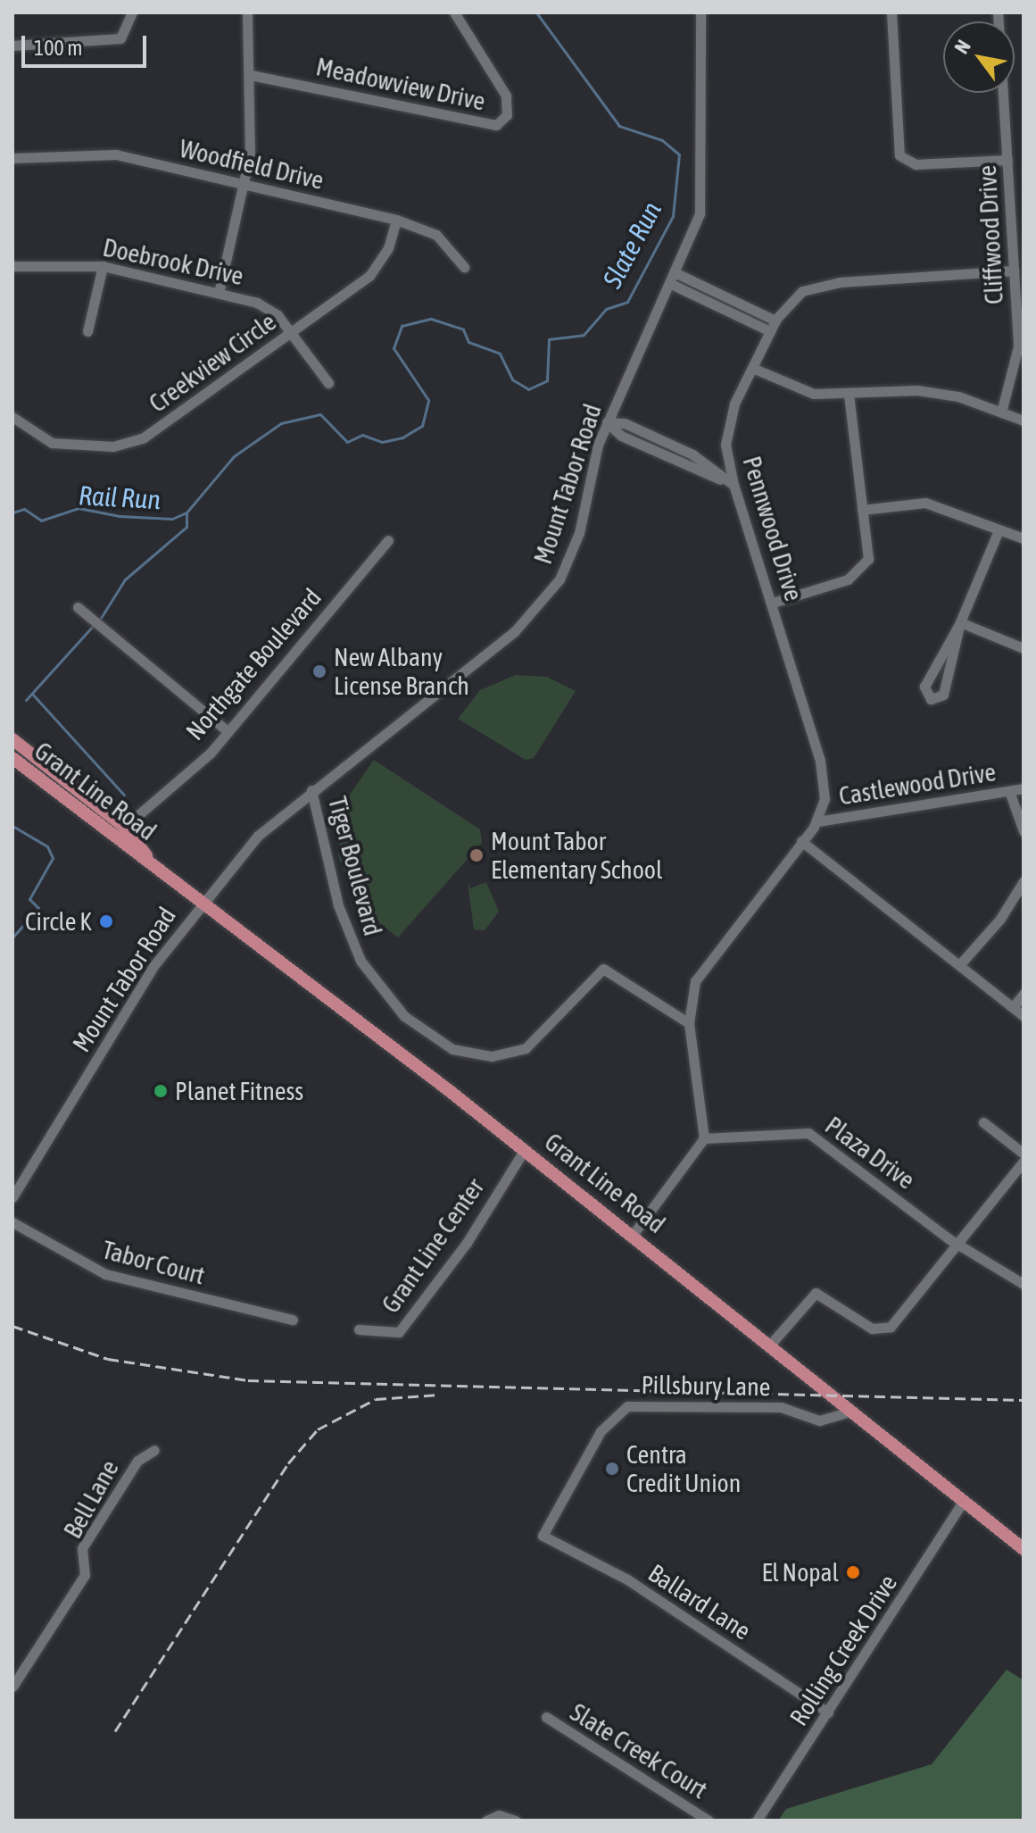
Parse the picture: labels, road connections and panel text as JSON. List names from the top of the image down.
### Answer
{
  "streets": {
    "main road": ["Grant Line Road"],
    "street": [
      "Meadowview Drive",
      "Woodfield Drive",
      "Cliffwood Drive",
      "Doebrook Drive",
      "Creekview Circle",
      "Mount Tabor Road",
      "Pennwood Drive",
      "Northgate Boulevard",
      "Castlewood Drive",
      "Tiger Boulevard",
      "Plaza Drive",
      "Grant Line Center",
      "Tabor Court",
      "Pillsbury Lane",
      "Bell Lane",
      "Ballard Lane",
      "Rolling Creek Drive",
      "Slate Creek Court"
    ]
  },
  "crossings": [
    ["Woodfield Drive", "Creekview Circle"],
    ["Cliffwood Drive", "Pennwood Drive"],
    ["Doebrook Drive", "Creekview Circle"],
    ["Mount Tabor Road", "Grant Line Road"],
    ["Mount Tabor Road", "Tiger Boulevard"],
    ["Pennwood Drive", "Castlewood Drive"],
    ["Northgate Boulevard", "Grant Line Road"],
    ["Grant Line Road", "Grant Line Center"],
    ["Grant Line Road", "Pillsbury Lane"],
    ["Grant Line Road", "Rolling Creek Drive"],
    ["Pillsbury Lane", "Ballard Lane"],
    ["Ballard Lane", "Rolling Creek Drive"]
  ],
  "water": ["Slate Run", "Rail Run"],
  "places": [
    "New Albany License Branch",
    "Mount Tabor Elementary School",
    "Circle K",
    "Planet Fitness",
    "Centra Credit Union",
    "El Nopal"
  ],
  "scale_bar": "100 m",
  "north": "top left"
}
